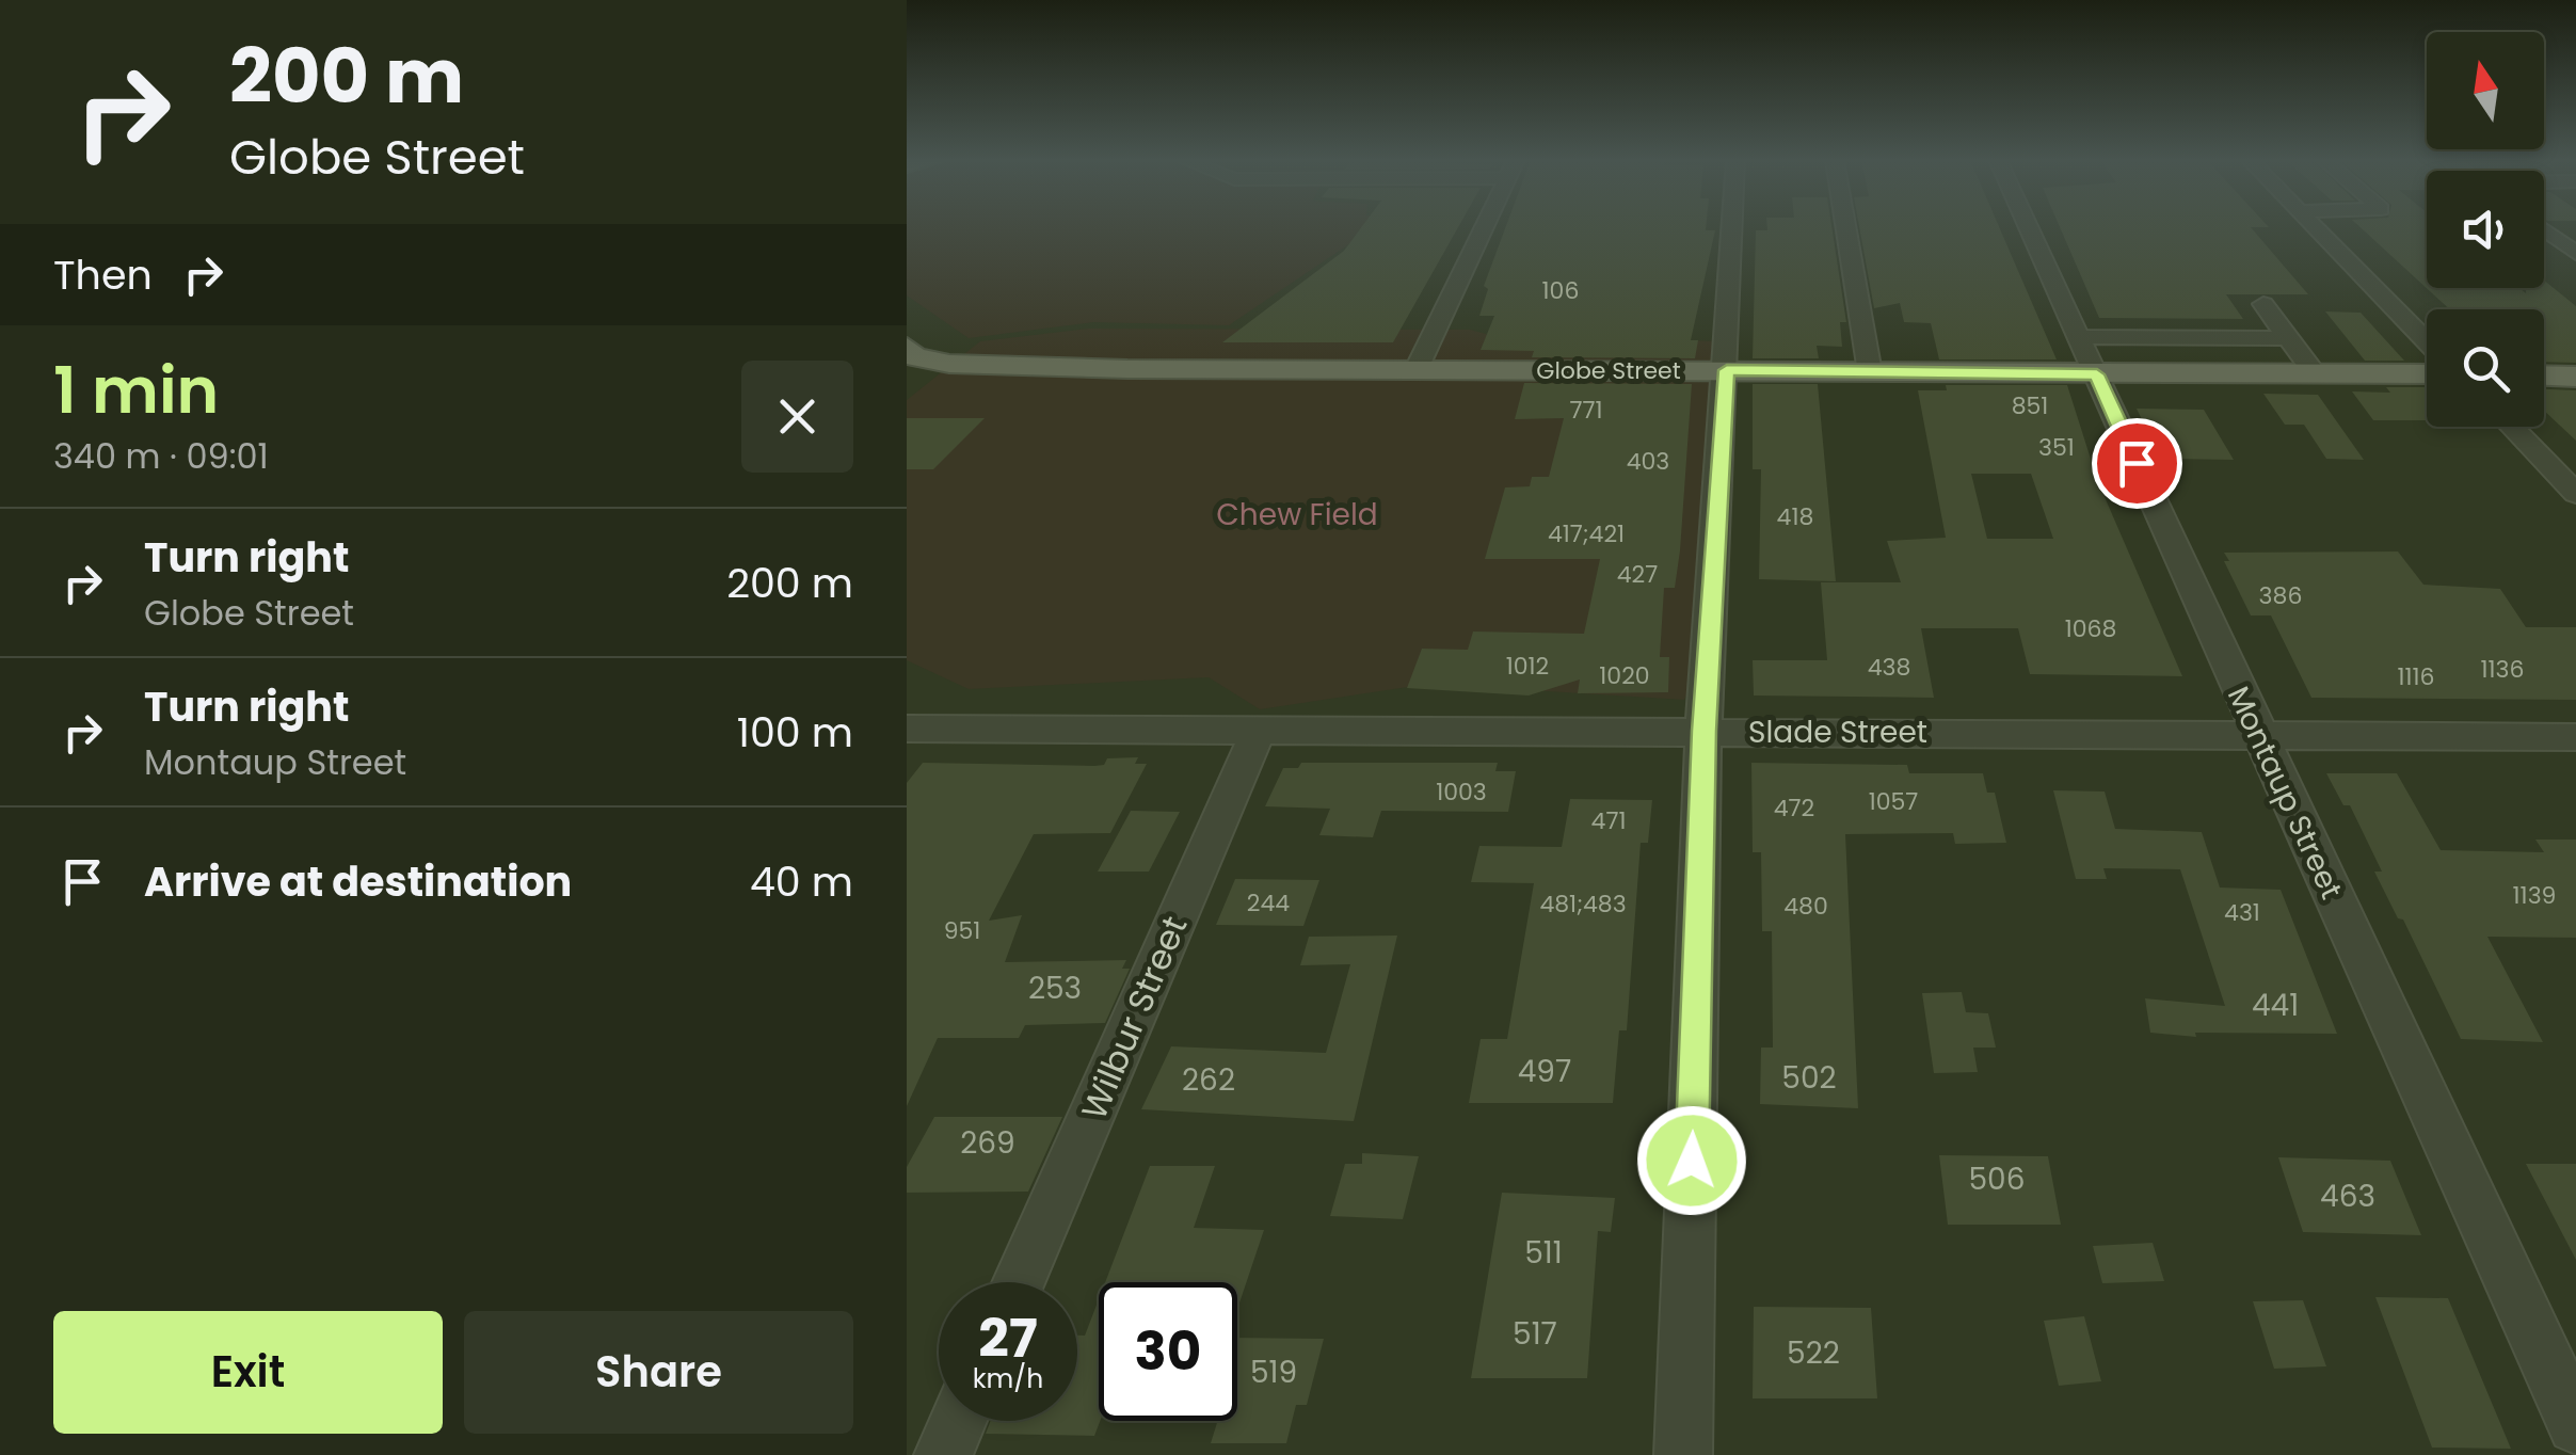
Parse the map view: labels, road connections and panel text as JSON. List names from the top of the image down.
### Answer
{
  "streets": {
    "main road": ["Globe Street"],
    "street": ["Slade Street", "Montaup Street", "Wilbur Street"]
  },
  "crossings": [
    ["Globe Street", "Montaup Street"],
    ["Slade Street", "Montaup Street"],
    ["Slade Street", "Wilbur Street"]
  ],
  "parks": ["Chew Field"],
  "house_numbers": [
    "106",
    "851",
    "771",
    "351",
    "403",
    "418",
    "417;421",
    "427",
    "386",
    "1068",
    "1012",
    "438",
    "1136",
    "1020",
    "1116",
    "1003",
    "1057",
    "472",
    "471",
    "1139",
    "244",
    "481;483",
    "480",
    "431",
    "951",
    "253",
    "441",
    "497",
    "502",
    "262",
    "269",
    "506",
    "463",
    "511",
    "517",
    "522",
    "519"
  ],
  "north": "top",
  "page": {
    "turn": ["200 m", "Globe Street"],
    "then": "Then",
    "heading": ["1 min", "340 m · 09:01"],
    "list": [
      {
        "name": "Turn right",
        "note": "Globe Street",
        "value": "200 m"
      },
      {
        "name": "Turn right",
        "note": "Montaup Street",
        "value": "100 m"
      },
      {
        "name": "Arrive at destination",
        "value": "40 m"
      }
    ],
    "speed": "27 km/h",
    "limit": "30",
    "buttons": ["Exit", "Share"]
  }
}
